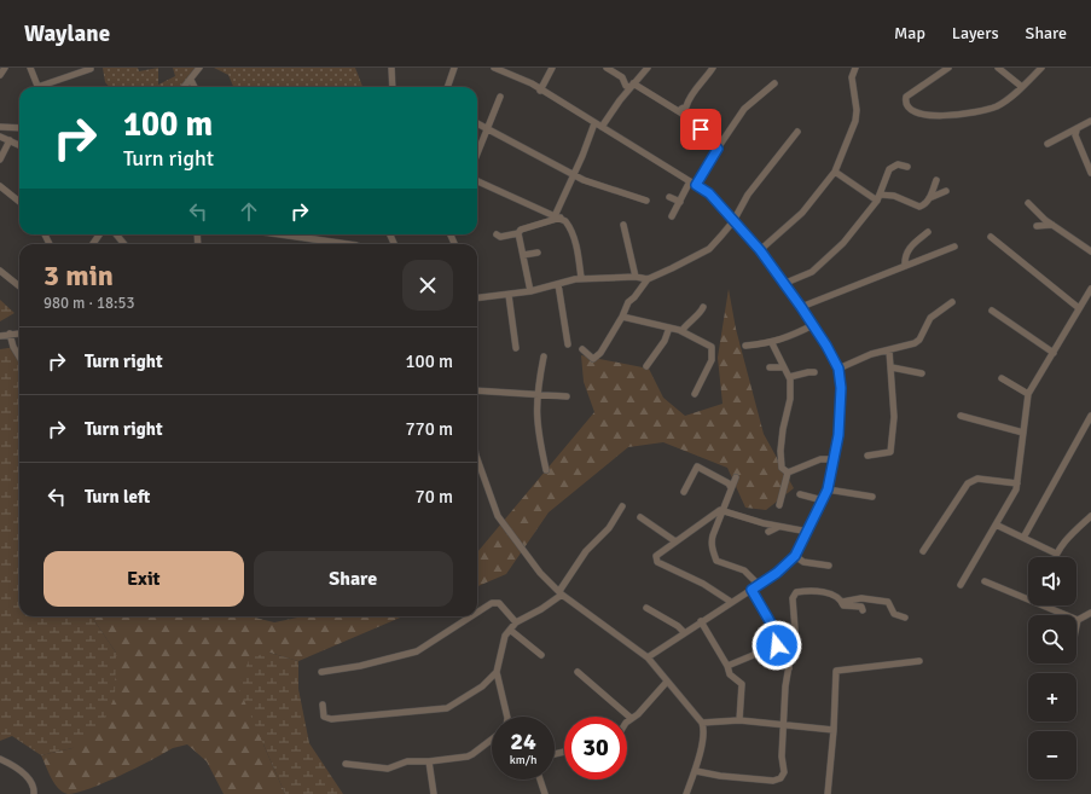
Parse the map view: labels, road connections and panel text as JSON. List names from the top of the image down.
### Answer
{
  "page": {
    "header": "Waylane",
    "nav": ["Map", "Layers", "Share"],
    "turn": ["100 m", "Turn right"],
    "heading": ["3 min", "980 m · 18:53"],
    "list": [
      {
        "name": "Turn right",
        "value": "100 m"
      },
      {
        "name": "Turn right",
        "value": "770 m"
      },
      {
        "name": "Turn left",
        "value": "70 m"
      }
    ],
    "buttons": ["Exit", "Share"],
    "map_buttons": ["+", "−"],
    "speed": "24 km/h",
    "limit": "30"
  }
}
